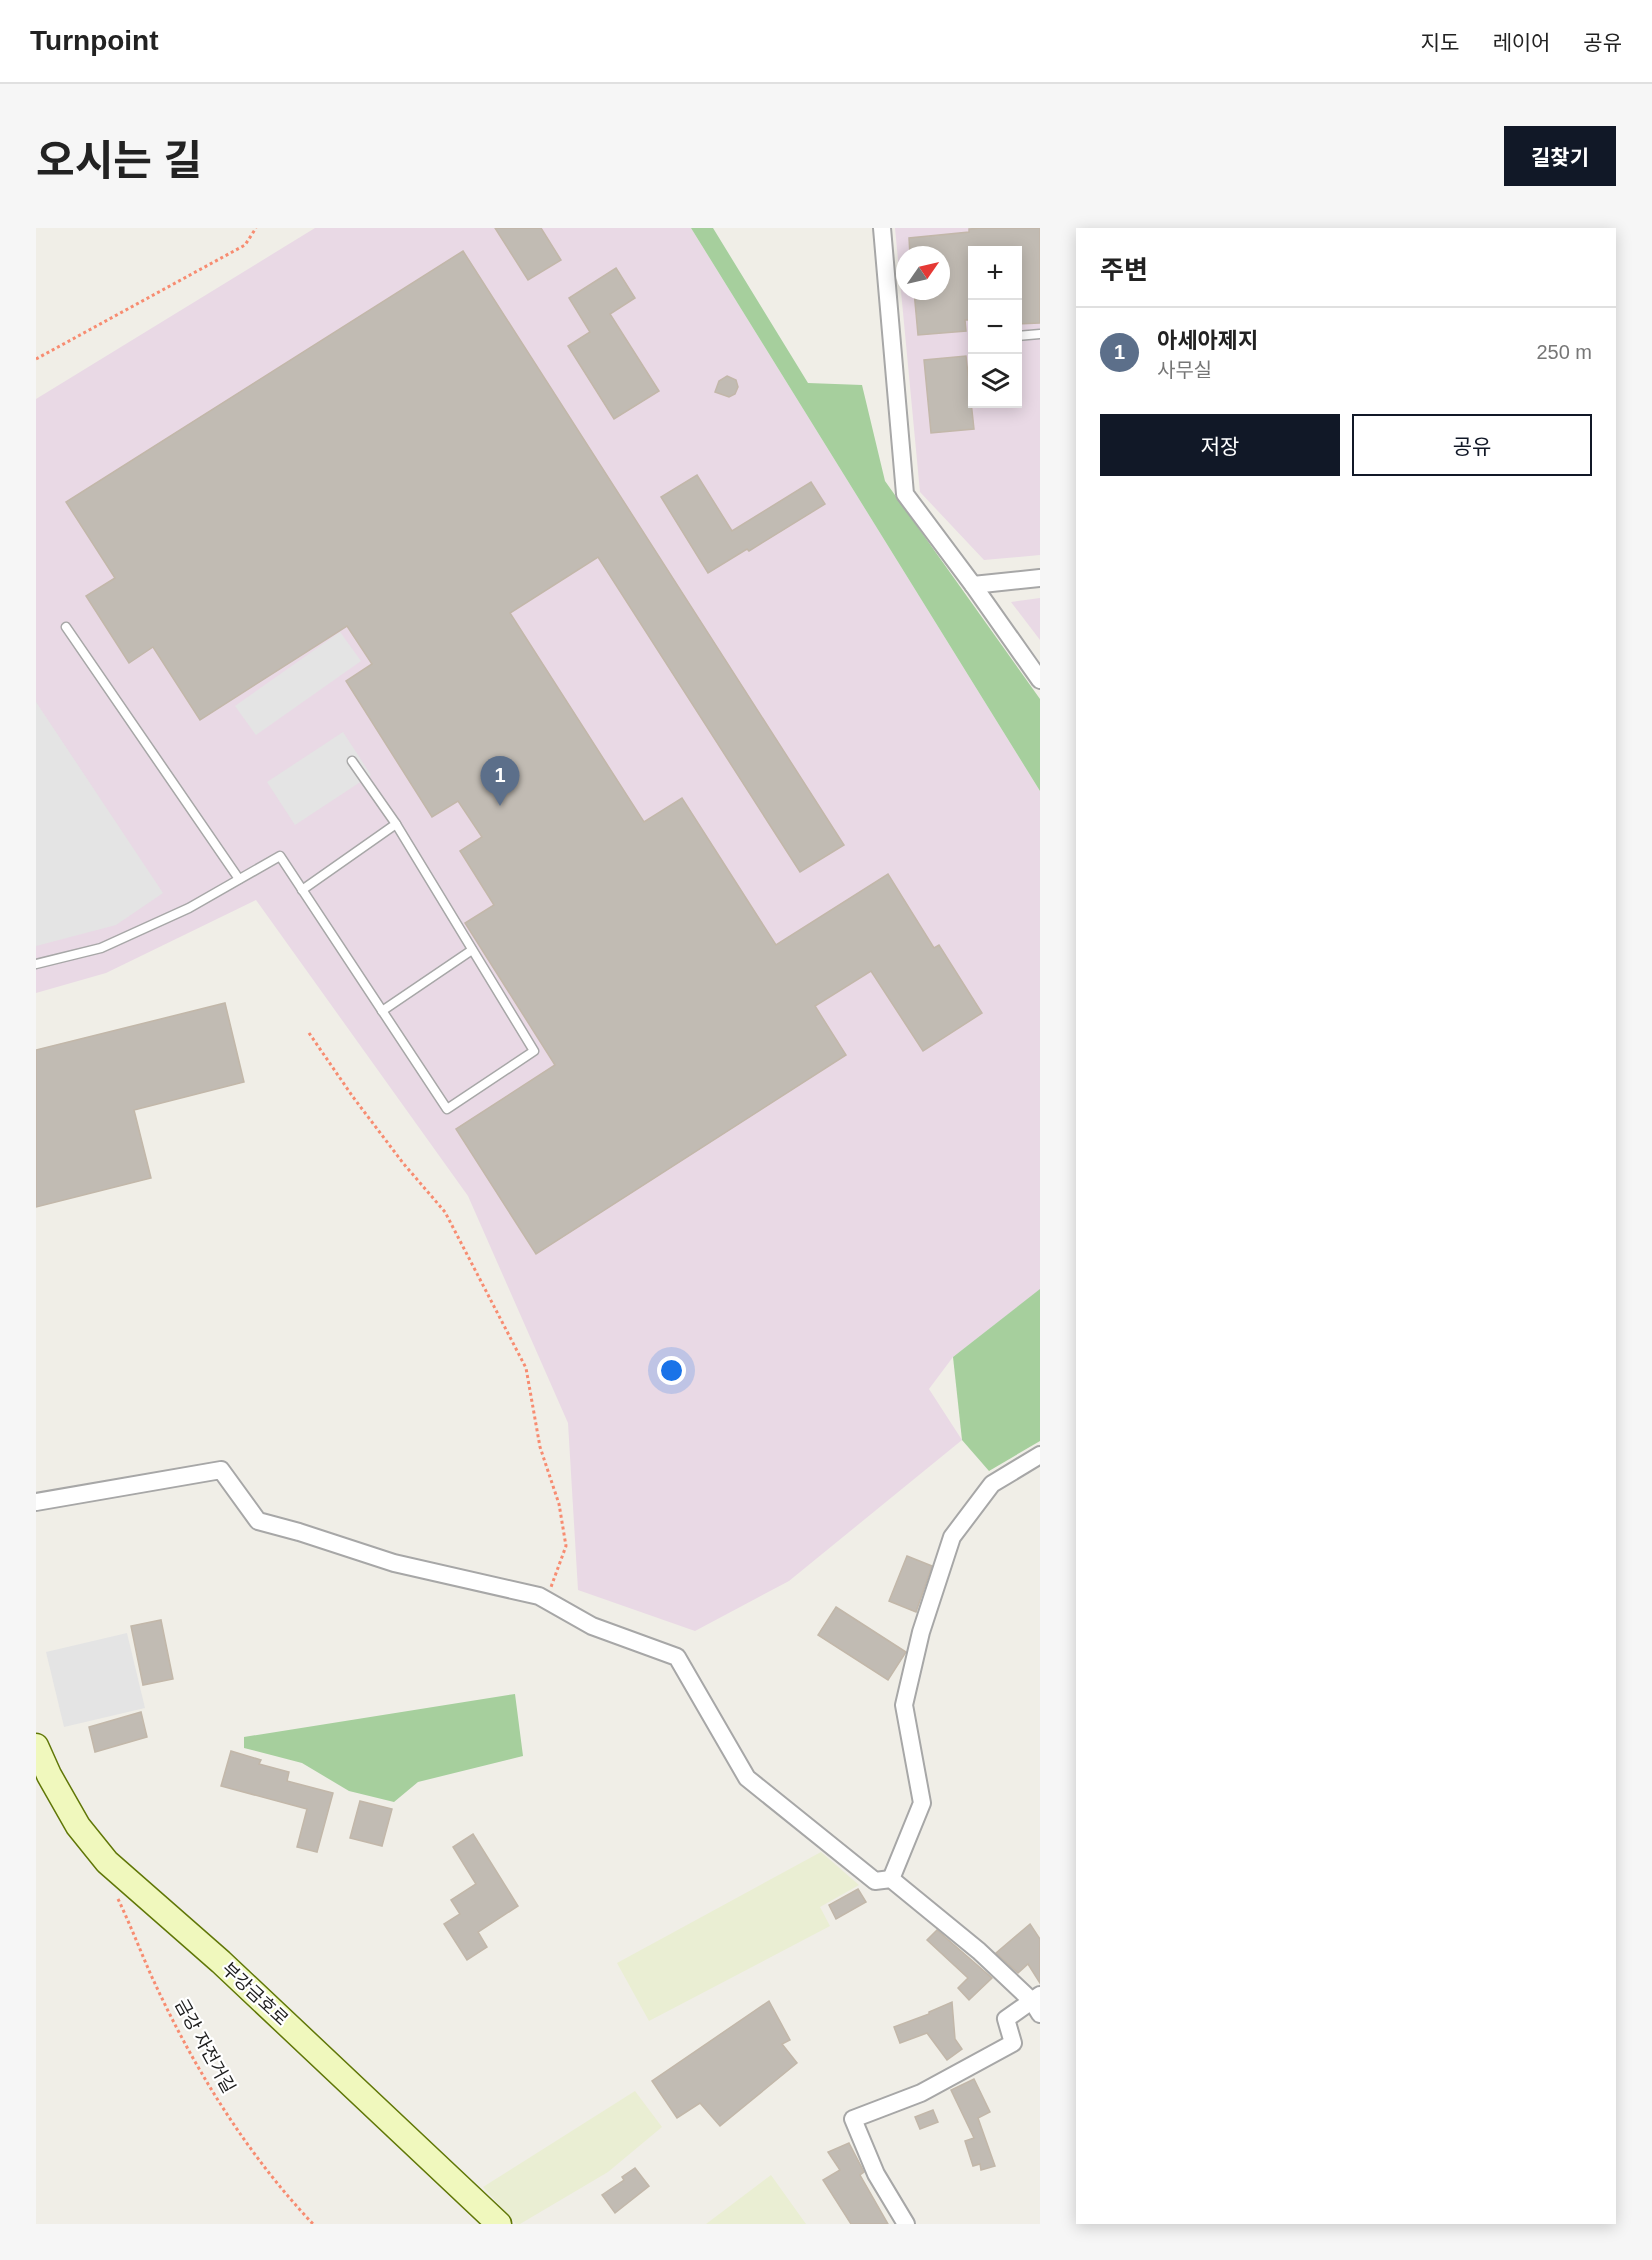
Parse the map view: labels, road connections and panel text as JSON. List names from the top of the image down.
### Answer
{
  "streets": {
    "street": ["부강금호로"],
    "path": ["금강 자전거길"]
  },
  "north": "top right",
  "page": {
    "header": "Turnpoint",
    "nav": ["지도", "레이어", "공유"],
    "title": "오시는 길",
    "buttons": [
      "길찾기",
      ["저장", "공유"]
    ],
    "heading": "주변",
    "map_buttons": ["+", "−"],
    "list": [
      {
        "mark": "1",
        "name": "아세아제지",
        "note": "사무실",
        "value": "250 m"
      }
    ],
    "pins": "1"
  }
}
